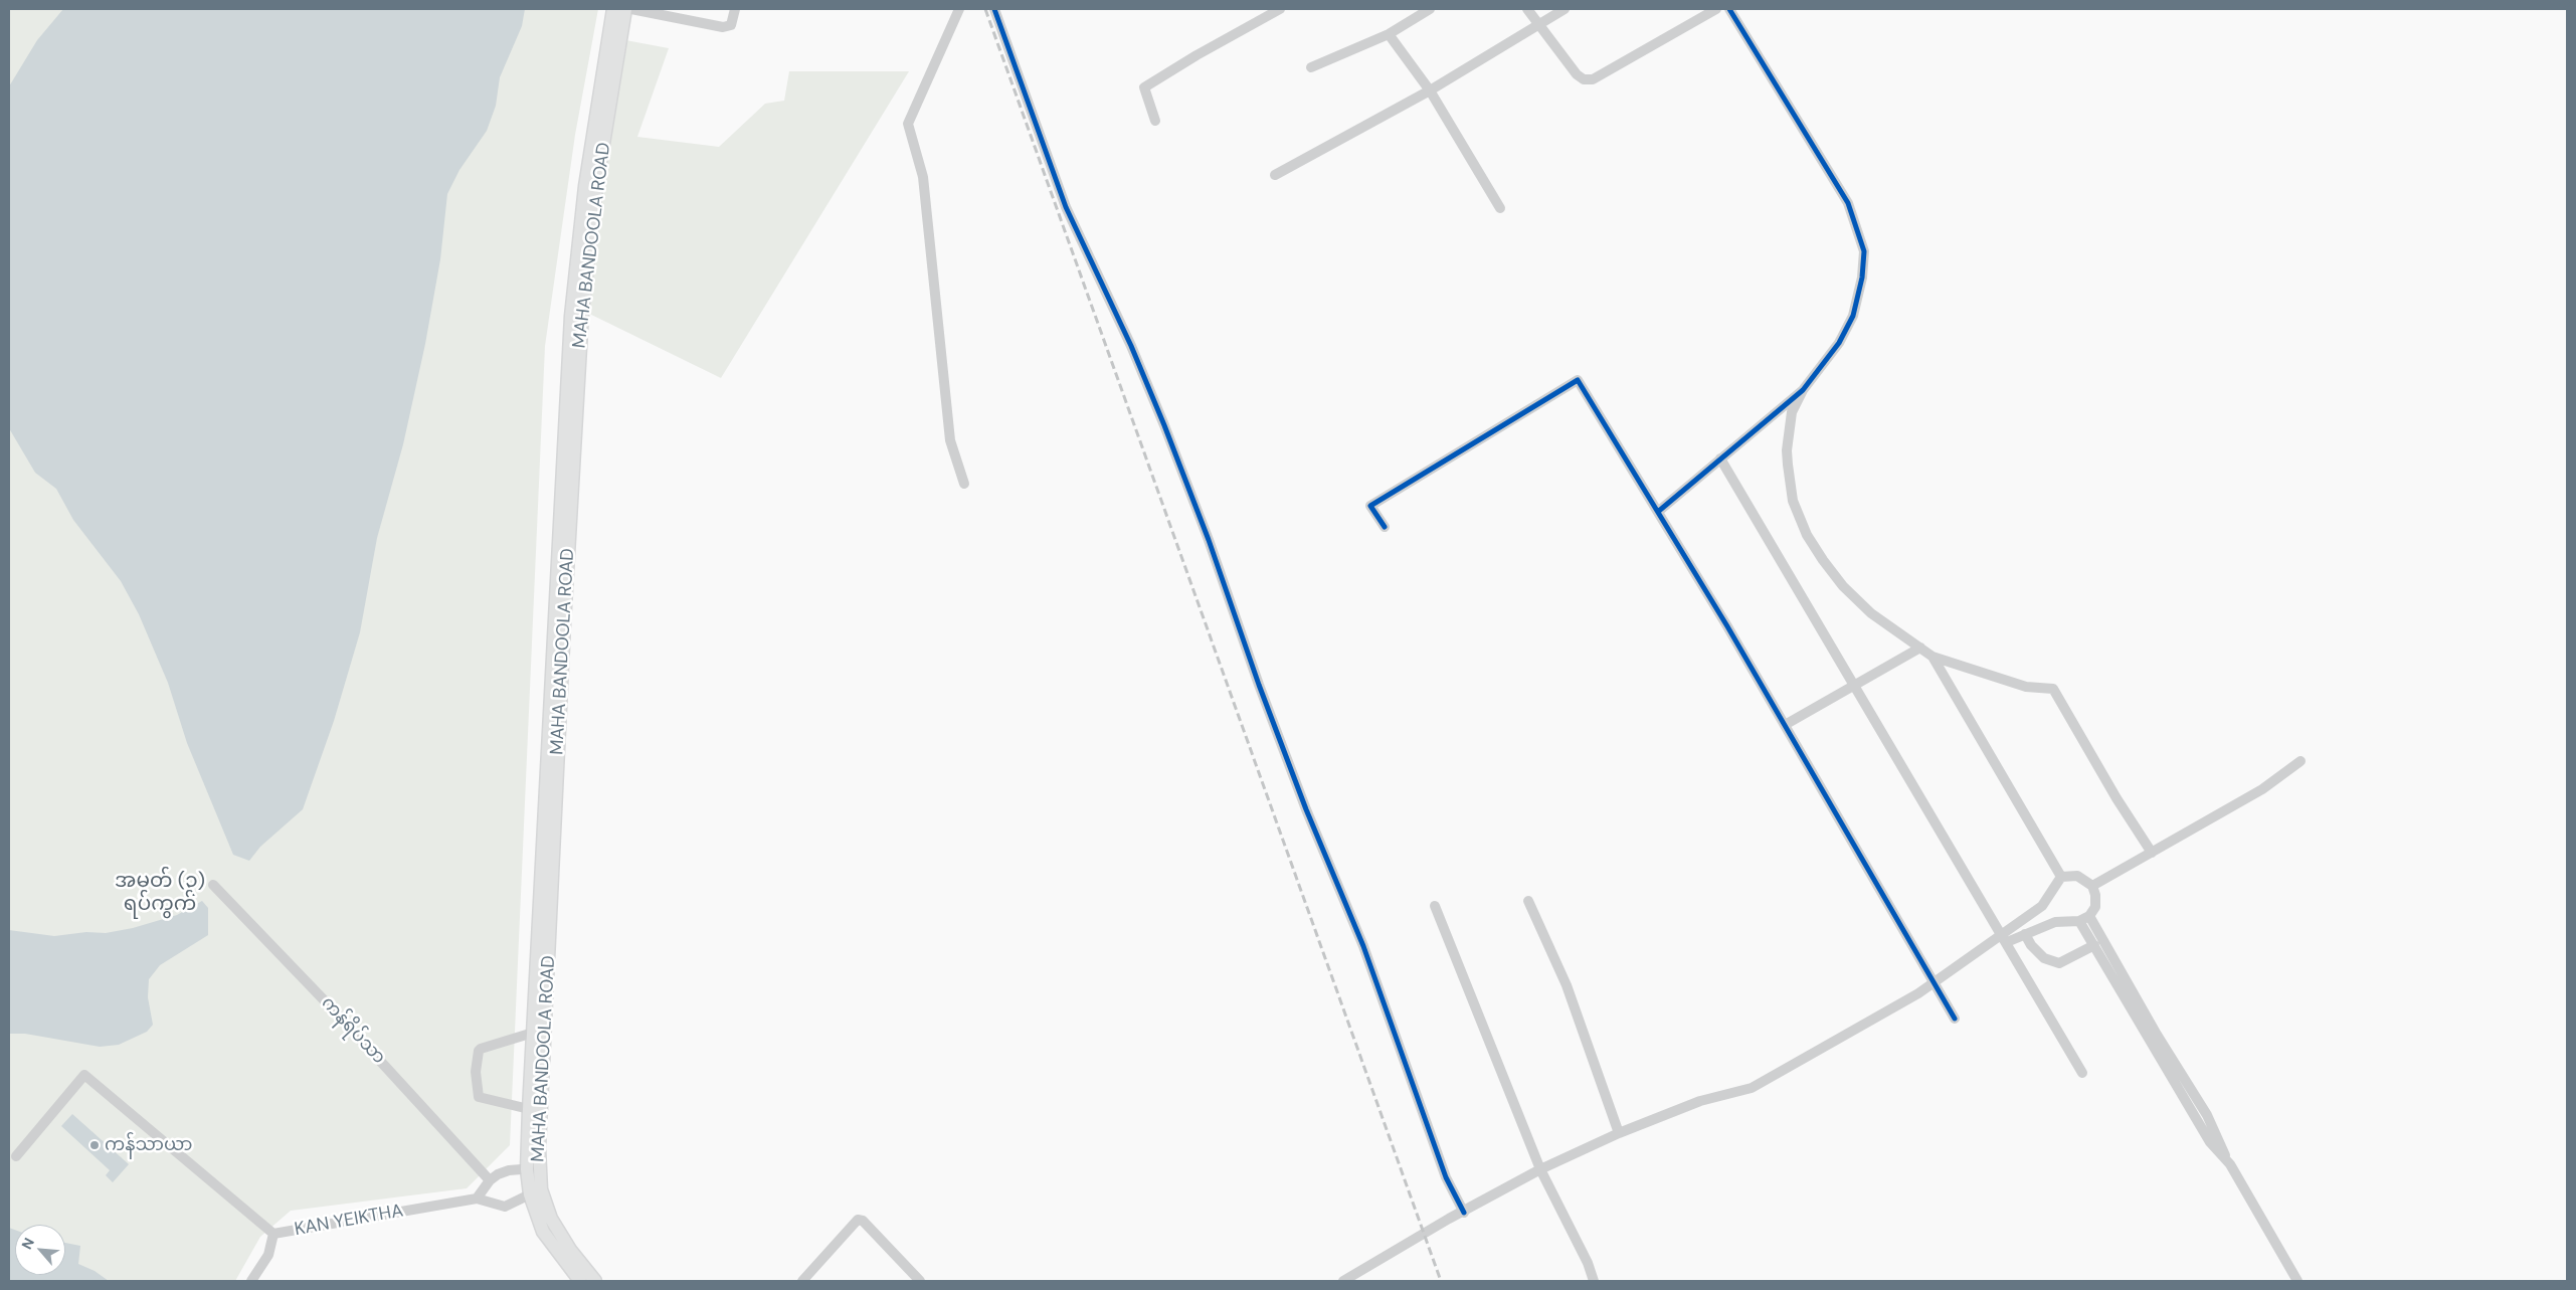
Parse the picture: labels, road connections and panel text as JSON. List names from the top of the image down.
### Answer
{
  "streets": {
    "main road": ["MAHA BANDOOLA ROAD"],
    "street": ["ကန်ရိပ်သာ", "KAN YEIKTHA"]
  },
  "districts": ["အမှတ် (၃) ရပ်ကွက်"],
  "places": ["ကန်သာယာ"],
  "north": "top left"
}
